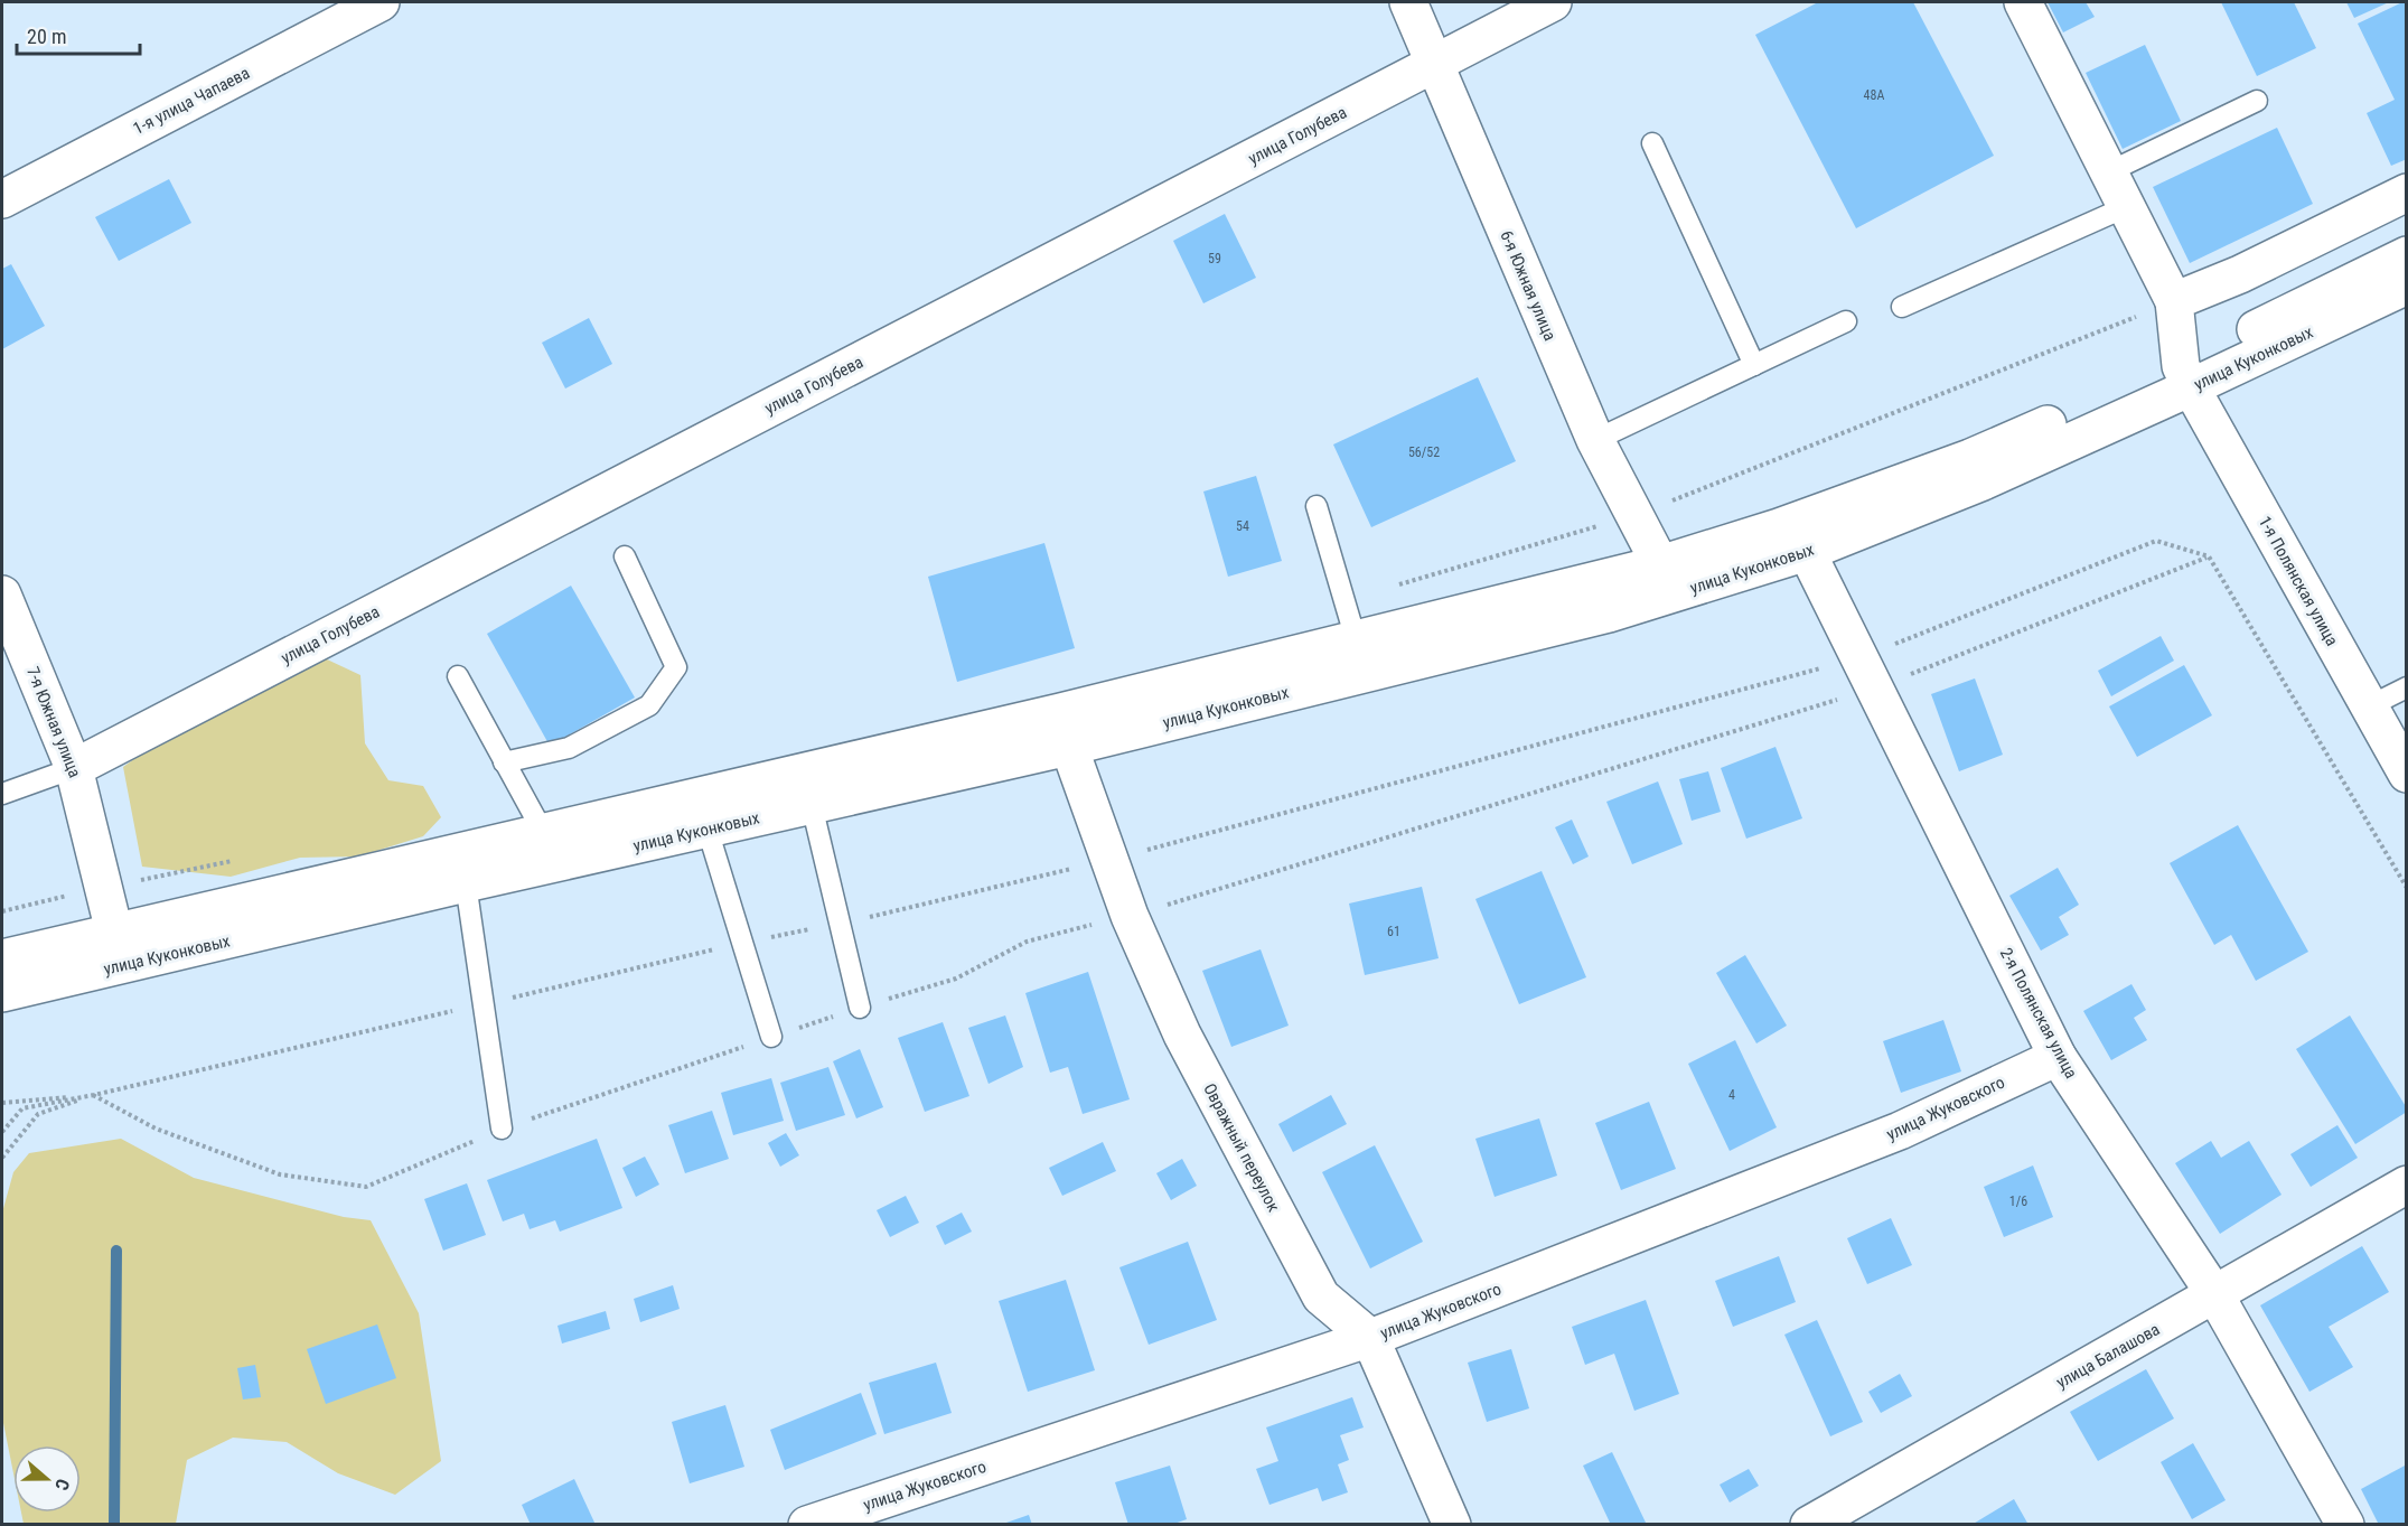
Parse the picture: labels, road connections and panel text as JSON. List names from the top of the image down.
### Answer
{
  "streets": {
    "street": [
      "1-я улица Чапаева",
      "улица Голубева",
      "6-я Южная улица",
      "улица Куконковых",
      "1-я Полянская улица",
      "7-я Южная улица",
      "2-я Полянская улица",
      "улица Жуковского",
      "Овражный переулок",
      "улица Балашова"
    ]
  },
  "crossings": [
    ["улица Голубева", "6-я Южная улица"],
    ["улица Голубева", "7-я Южная улица"],
    ["6-я Южная улица", "улица Куконковых"],
    ["улица Куконковых", "1-я Полянская улица"],
    ["улица Куконковых", "7-я Южная улица"],
    ["улица Куконковых", "2-я Полянская улица"],
    ["улица Куконковых", "Овражный переулок"],
    ["2-я Полянская улица", "улица Жуковского"],
    ["2-я Полянская улица", "улица Балашова"],
    ["улица Жуковского", "Овражный переулок"]
  ],
  "house_numbers": [
    "48А",
    "59",
    "56/52",
    "54",
    "61",
    "4",
    "1/6"
  ],
  "scale_bar": "20 m",
  "north": "right"
}
